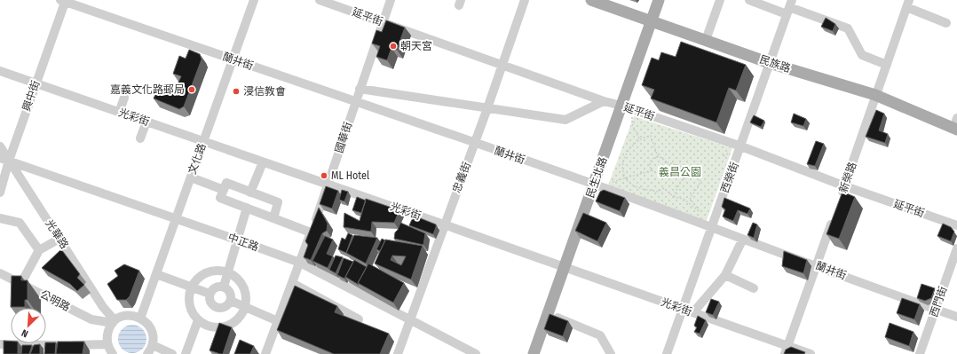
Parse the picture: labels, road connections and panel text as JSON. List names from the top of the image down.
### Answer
{
  "streets": {
    "main road": ["民族路", "民生北路"],
    "street": [
      "延平街",
      "蘭井街",
      "興中街",
      "光彩街",
      "國華街",
      "文化路",
      "忠義街",
      "西榮街",
      "新榮路",
      "光華路",
      "中正路",
      "公明路",
      "西門街"
    ]
  },
  "crossings": [
    ["延平街", "國華街"],
    ["延平街", "忠義街"],
    ["延平街", "民生北路"],
    ["延平街", "西榮街"],
    ["延平街", "新榮路"],
    ["蘭井街", "興中街"],
    ["蘭井街", "國華街"],
    ["蘭井街", "文化路"],
    ["蘭井街", "忠義街"],
    ["蘭井街", "民生北路"],
    ["蘭井街", "西榮街"],
    ["蘭井街", "西門街"],
    ["民族路", "民生北路"],
    ["民族路", "西榮街"],
    ["民族路", "新榮路"],
    ["興中街", "光彩街"],
    ["興中街", "光華路"],
    ["興中街", "中正路"],
    ["光彩街", "國華街"],
    ["光彩街", "文化路"],
    ["光彩街", "忠義街"],
    ["光彩街", "民生北路"],
    ["光彩街", "西榮街"],
    ["國華街", "中正路"],
    ["文化路", "中正路"],
    ["忠義街", "中正路"],
    ["光華路", "中正路"],
    ["光華路", "公明路"]
  ],
  "parks": ["義昌公園"],
  "places": [
    "朝天宮",
    "嘉義文化路郵局",
    "浸信教會",
    "ML Hotel"
  ],
  "north": "bottom left"
}
